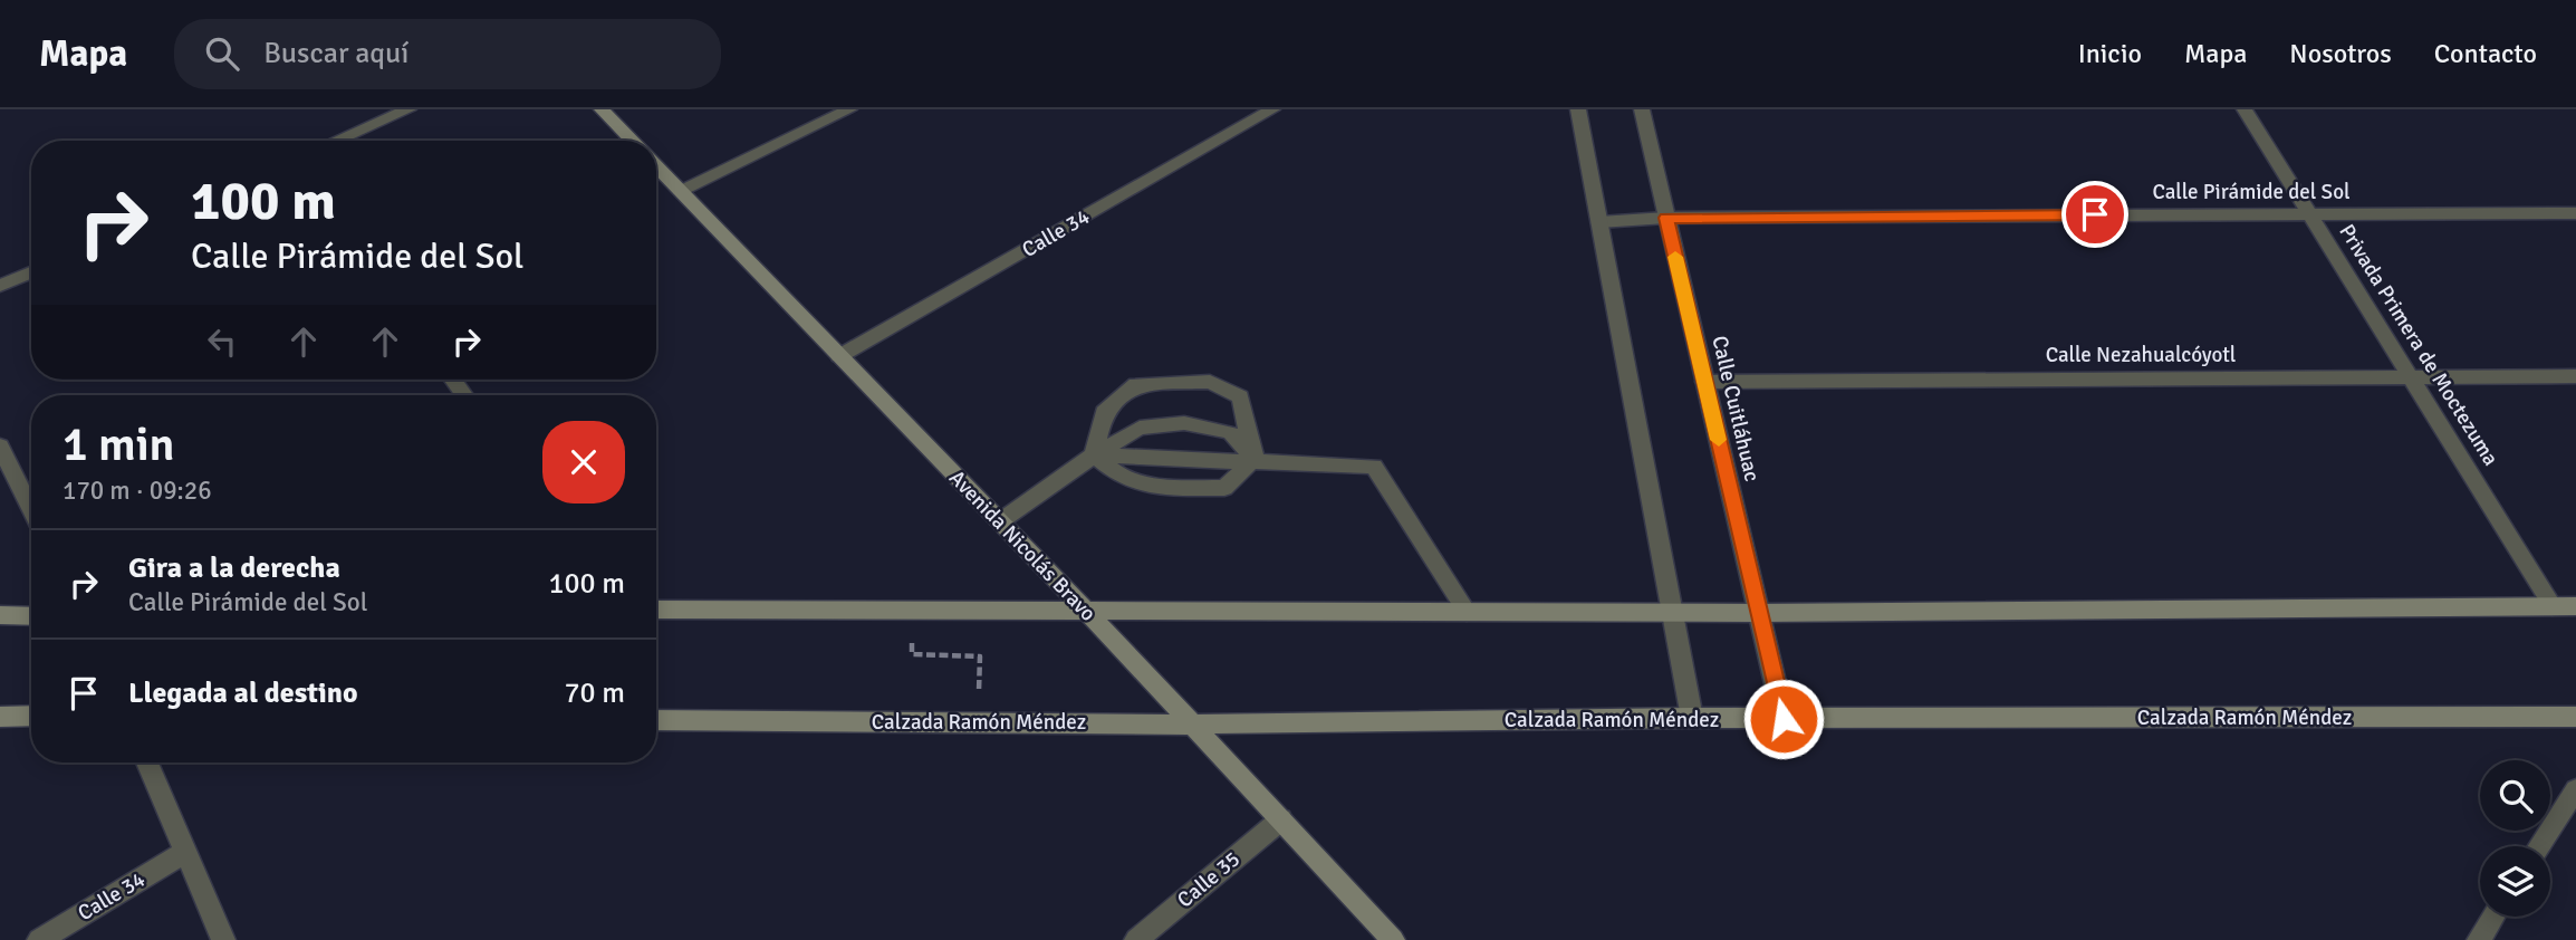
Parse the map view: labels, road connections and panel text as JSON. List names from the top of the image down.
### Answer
{
  "streets": {
    "main road": ["Avenida Nicolás Bravo", "Calzada Ramón Méndez"],
    "street": [
      "Calle Pirámide del Sol",
      "Calle 34",
      "Privada Primera de Moctezuma",
      "Calle Nezahualcóyotl",
      "Calle Cuitláhuac",
      "Calle 35"
    ]
  },
  "crossings": [
    ["Calle Pirámide del Sol", "Privada Primera de Moctezuma"],
    ["Calle Pirámide del Sol", "Calle Cuitláhuac"],
    ["Calle 34", "Avenida Nicolás Bravo"],
    ["Privada Primera de Moctezuma", "Calle Nezahualcóyotl"],
    ["Calle Nezahualcóyotl", "Calle Cuitláhuac"],
    ["Calle Cuitláhuac", "Calzada Ramón Méndez"],
    ["Avenida Nicolás Bravo", "Calzada Ramón Méndez"],
    ["Avenida Nicolás Bravo", "Calle 35"]
  ],
  "page": {
    "header": "Mapa",
    "search": "Buscar aquí",
    "nav": [
      "Inicio",
      "Mapa",
      "Nosotros",
      "Contacto"
    ],
    "turn": ["100 m", "Calle Pirámide del Sol"],
    "heading": ["1 min", "170 m · 09:26"],
    "list": [
      {
        "name": "Gira a la derecha",
        "note": "Calle Pirámide del Sol",
        "value": "100 m"
      },
      {
        "name": "Llegada al destino",
        "value": "70 m"
      }
    ]
  }
}
